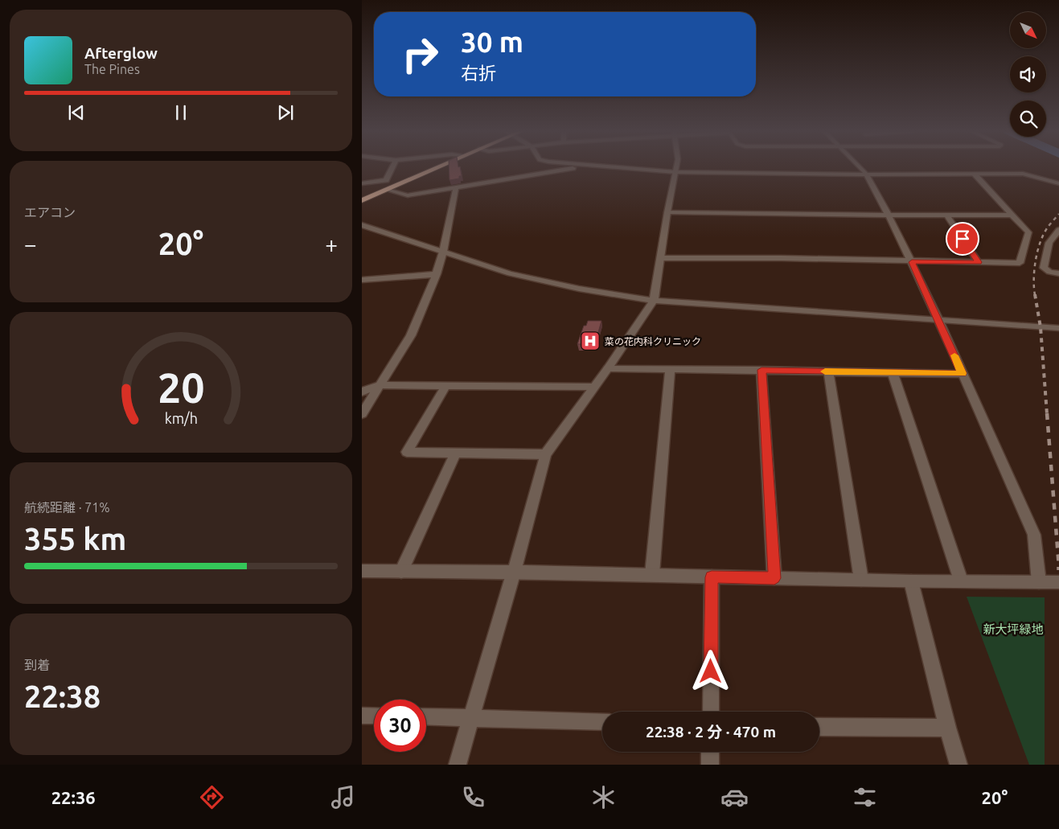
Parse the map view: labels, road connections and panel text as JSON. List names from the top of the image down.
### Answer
{
  "parks": ["新大坪緑地"],
  "places": {
    "hospital": ["菜の花内科クリニック"]
  },
  "north": "bottom right",
  "page": {
    "turn": ["30 m", "右折"],
    "song": ["Afterglow", "The Pines"],
    "tile": [
      "エアコン",
      ["航続距離 · 71%", "355 km"],
      ["到着", "22:38"]
    ],
    "heat": ["−", "20°", "+"],
    "limit": "30",
    "trip": "22:38 · 2 分 · 470 m",
    "tabs": ["22:36", "20°"],
    "gauge": ["20", "km/h"]
  }
}
